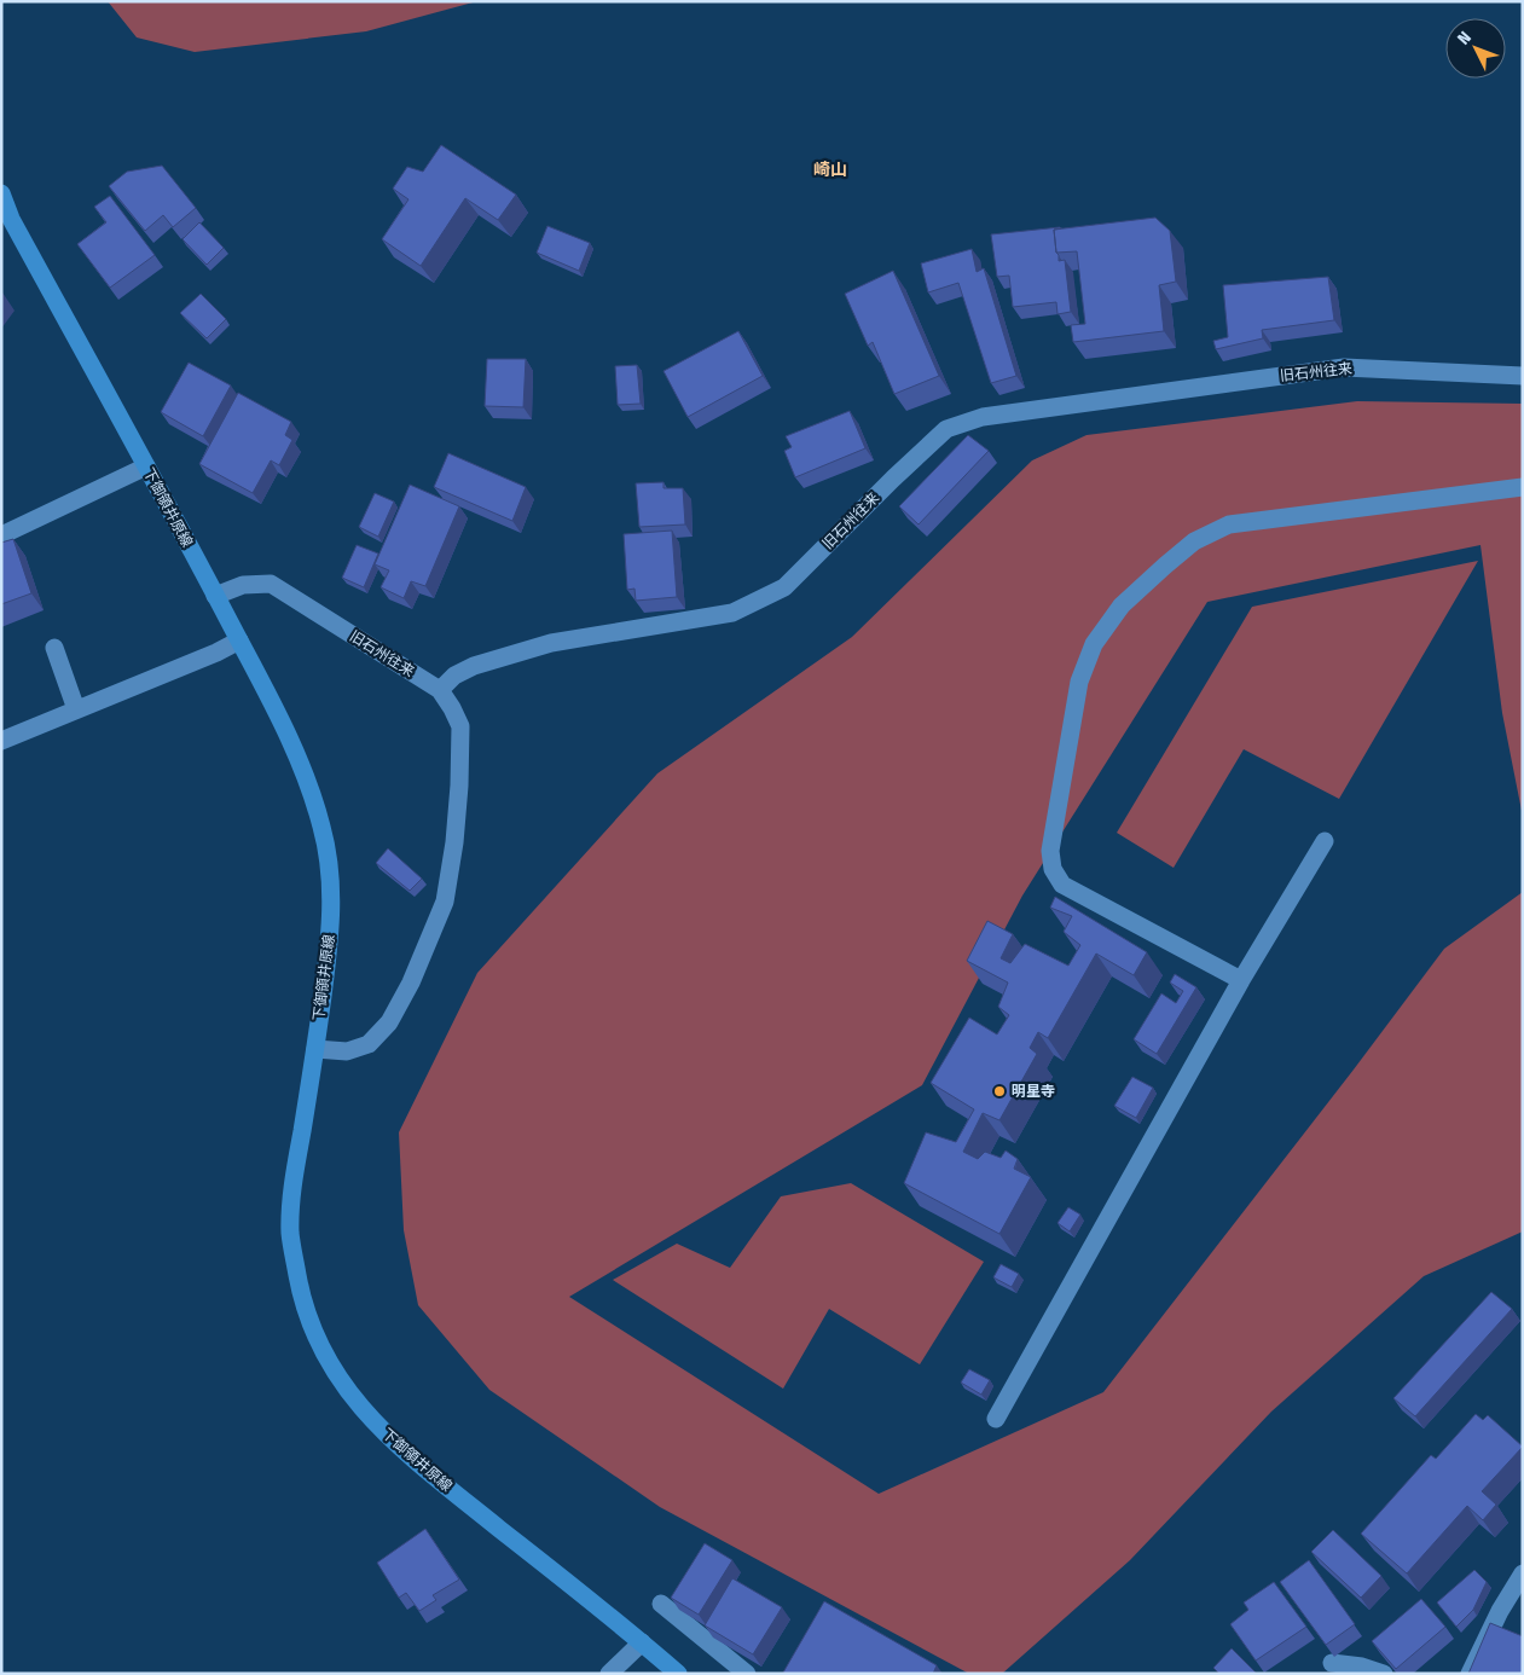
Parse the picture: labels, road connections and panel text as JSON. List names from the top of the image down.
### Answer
{
  "streets": {
    "main road": ["下御領井原線"],
    "street": ["旧石州往来"]
  },
  "crossings": [
    ["旧石州往来", "下御領井原線"]
  ],
  "districts": ["崎山"],
  "places": ["明星寺"],
  "north": "top left"
}
